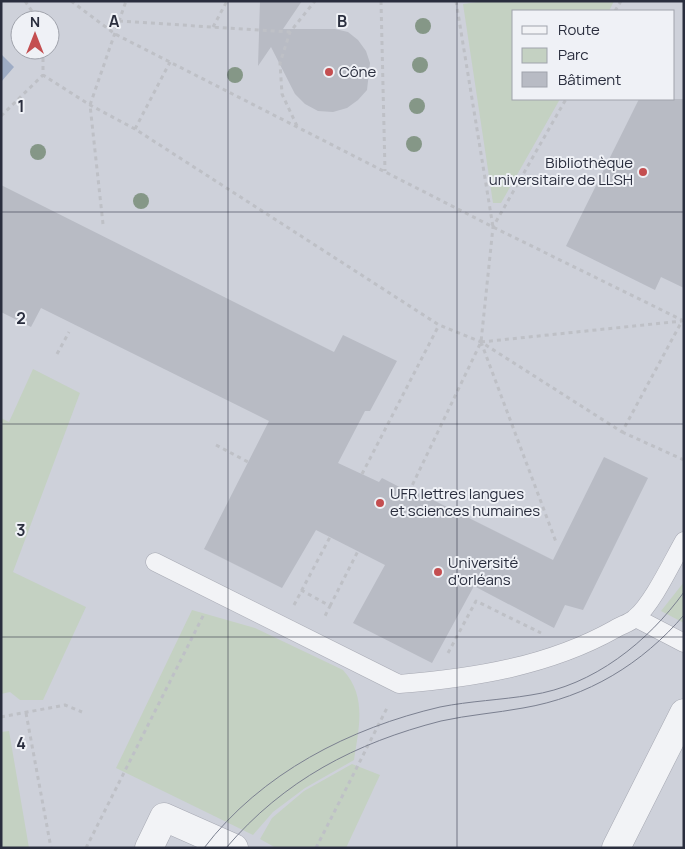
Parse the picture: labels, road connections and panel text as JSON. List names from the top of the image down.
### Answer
{
  "places": [
    "Cône",
    "Bibliothèque universitaire de LLSH",
    "UFR lettres langues et sciences humaines",
    "Université d'orléans"
  ],
  "legend": ["Route", "Parc", "Bâtiment"],
  "north": "top",
  "grid": {
    "columns": ["A", "B"],
    "rows": [
      "1",
      "2",
      "3",
      "4"
    ]
  }
}
